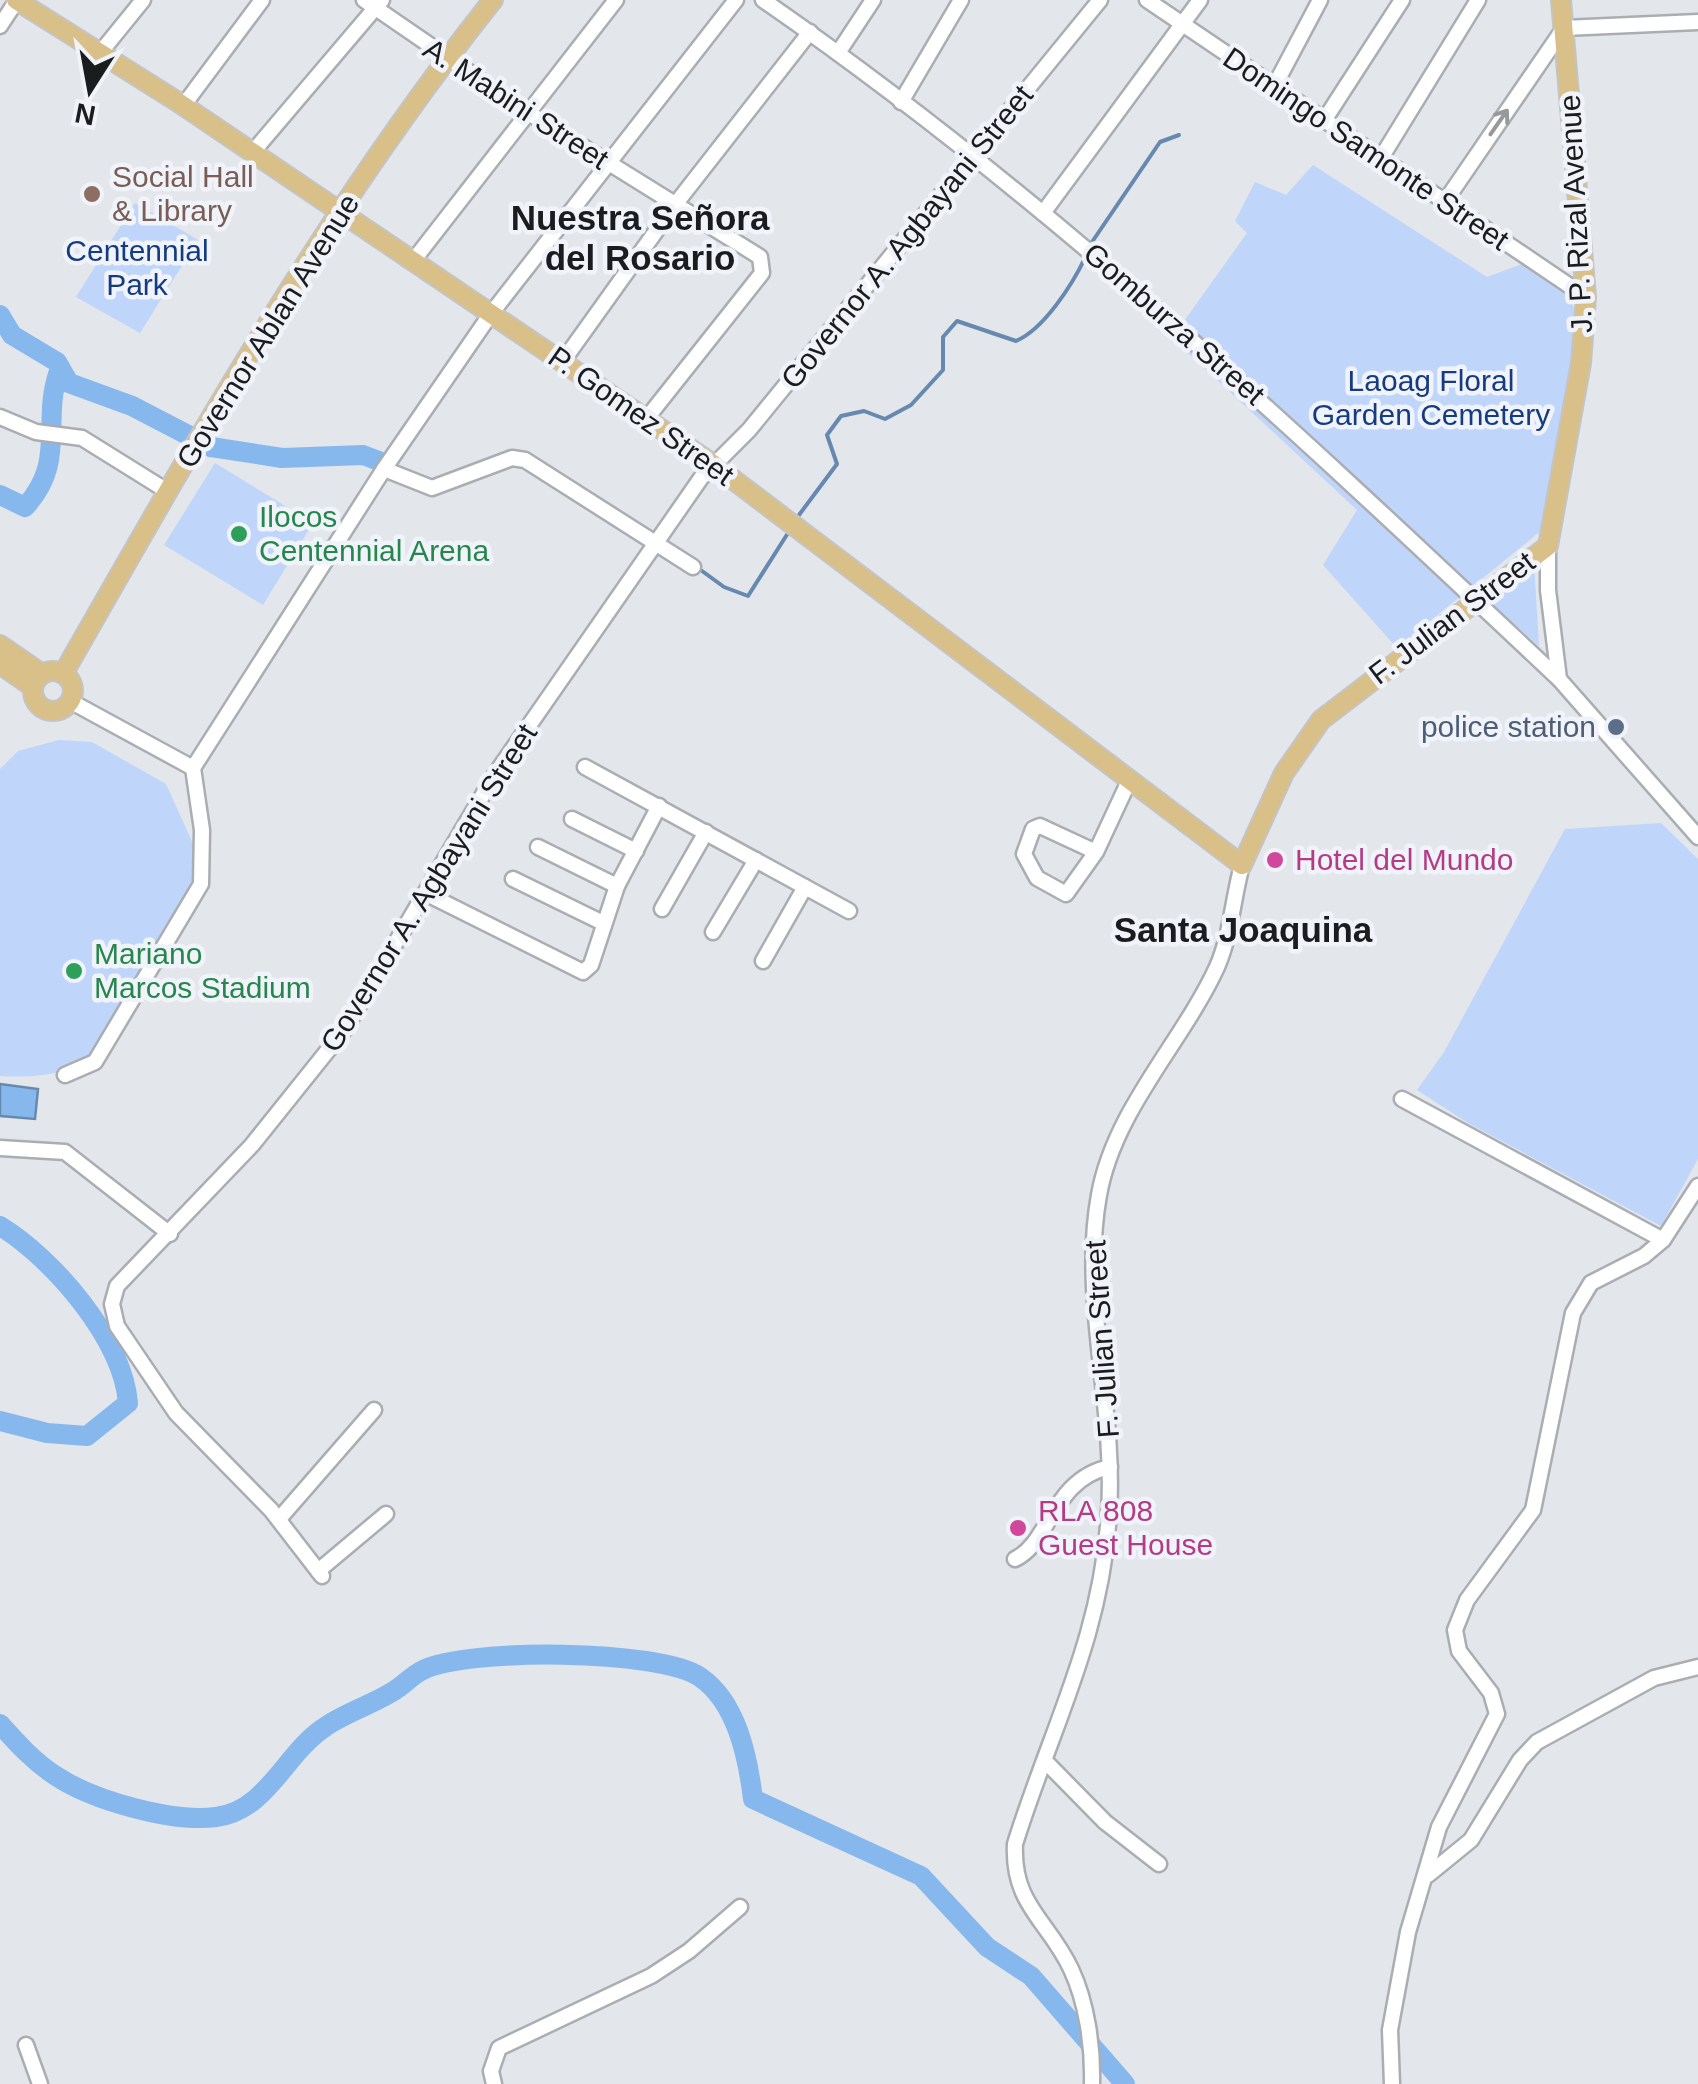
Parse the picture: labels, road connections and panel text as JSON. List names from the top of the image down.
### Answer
{
  "streets": {
    "main road": [
      "J. P. Rizal Avenue",
      "Governor Ablan Avenue",
      "P. Gomez Street",
      "F. Julian Street"
    ],
    "street": [
      "A. Mabini Street",
      "Domingo Samonte Street",
      "Governor A. Agbayani Street",
      "Gomburza Street"
    ]
  },
  "crossings": [
    ["A. Mabini Street", "Governor Ablan Avenue"],
    ["A. Mabini Street", "P. Gomez Street"],
    ["Domingo Samonte Street", "J. P. Rizal Avenue"],
    ["J. P. Rizal Avenue", "F. Julian Street"],
    ["Governor A. Agbayani Street", "Gomburza Street"],
    ["Governor A. Agbayani Street", "P. Gomez Street"],
    ["Gomburza Street", "F. Julian Street"],
    ["Governor Ablan Avenue", "P. Gomez Street"],
    ["P. Gomez Street", "F. Julian Street"]
  ],
  "districts": ["Nuestra Señora del Rosario", "Santa Joaquina"],
  "parks": ["Centennial Park", "Laoag Floral Garden Cemetery"],
  "places": [
    "Social Hall & Library",
    "Ilocos Centennial Arena",
    "police station",
    "Hotel del Mundo",
    "Mariano Marcos Stadium",
    "RLA 808 Guest House"
  ],
  "north": "bottom"
}
